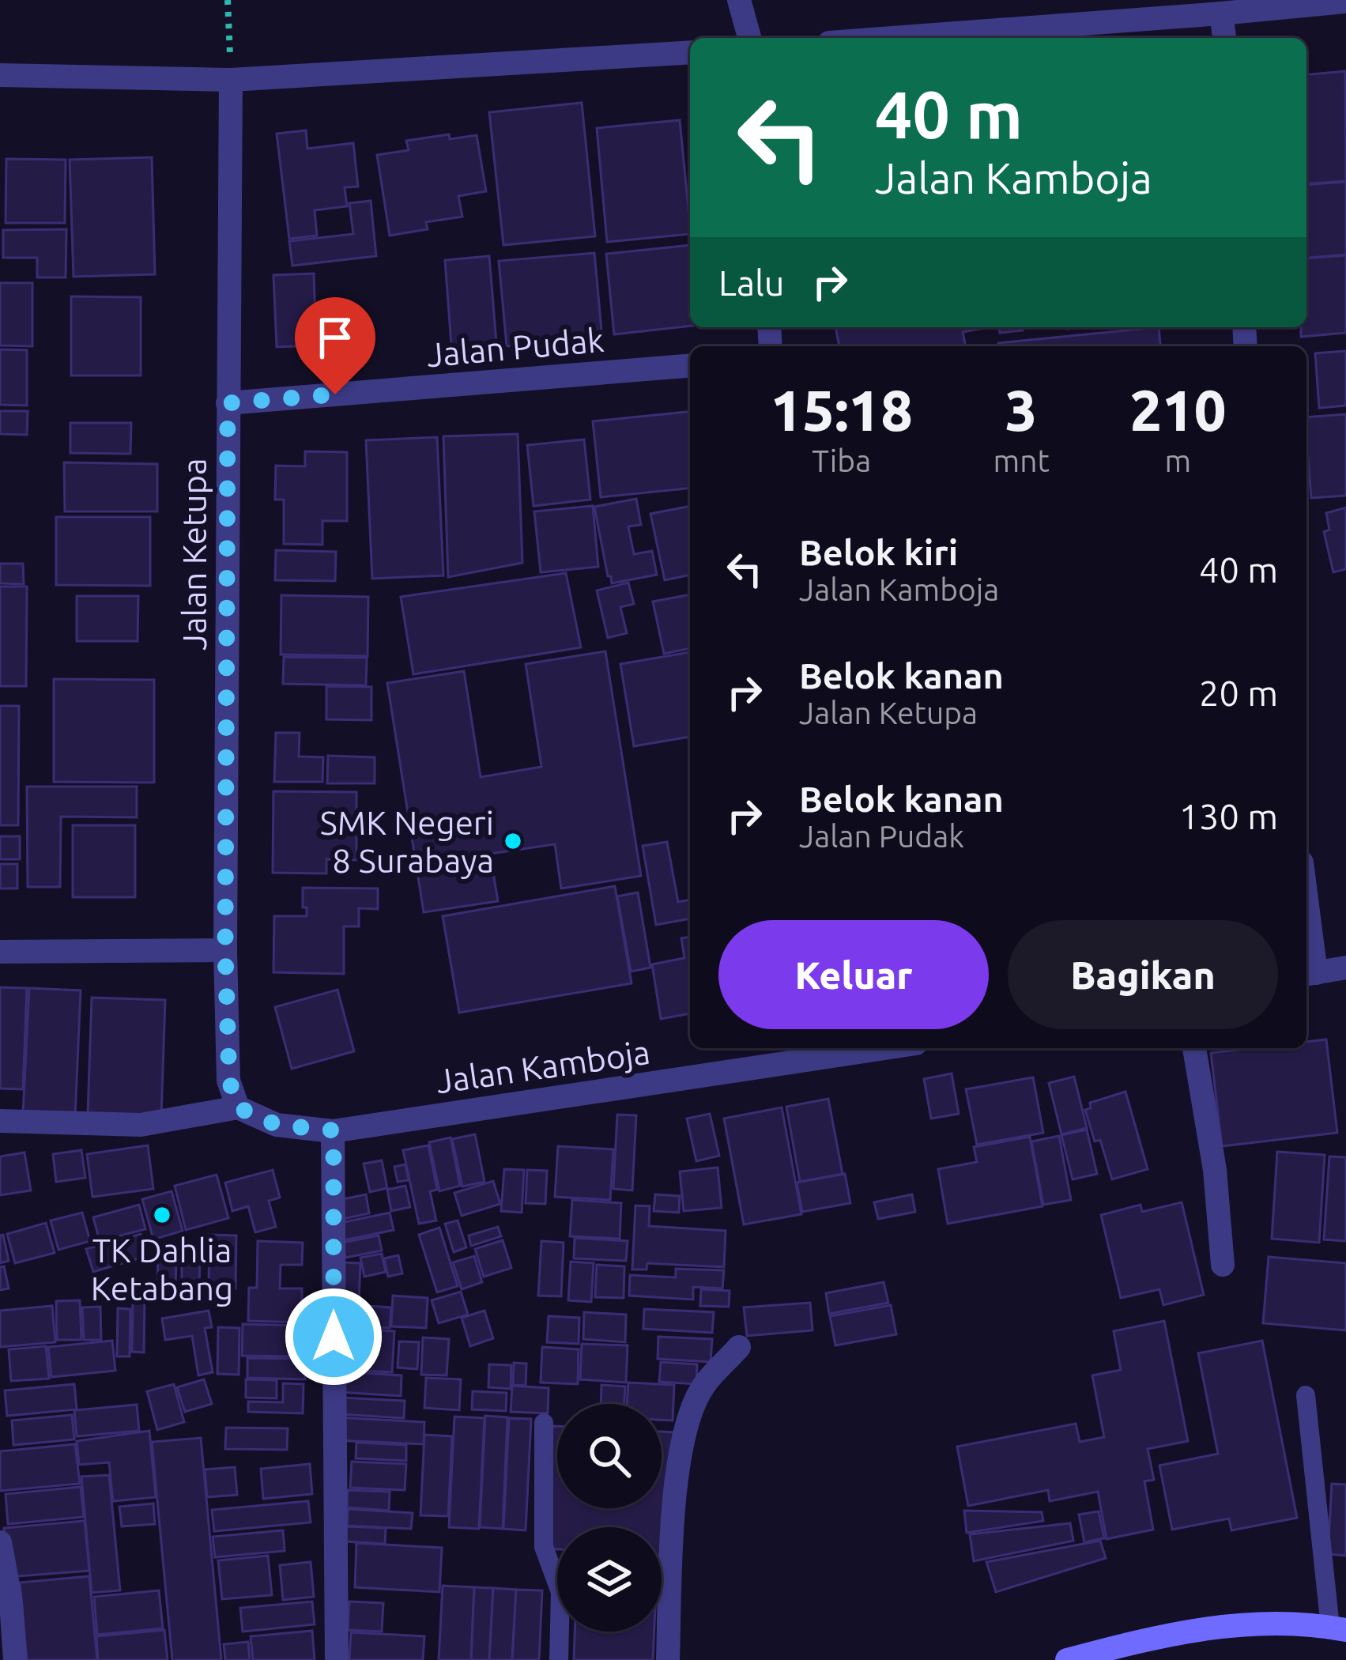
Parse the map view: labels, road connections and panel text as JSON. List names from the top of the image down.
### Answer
{
  "streets": {
    "street": ["Jalan Pudak", "Jalan Ketupa", "Jalan Kamboja"]
  },
  "crossings": [
    ["Jalan Pudak", "Jalan Ketupa"],
    ["Jalan Ketupa", "Jalan Kamboja"]
  ],
  "places": ["SMK Negeri 8 Surabaya", "TK Dahlia Ketabang"],
  "page": {
    "turn": ["40 m", "Jalan Kamboja"],
    "then": "Lalu",
    "eta": [
      "15:18",
      "Tiba",
      "3",
      "mnt",
      "210",
      "m"
    ],
    "list": [
      {
        "name": "Belok kiri",
        "note": "Jalan Kamboja",
        "value": "40 m"
      },
      {
        "name": "Belok kanan",
        "note": "Jalan Ketupa",
        "value": "20 m"
      },
      {
        "name": "Belok kanan",
        "note": "Jalan Pudak",
        "value": "130 m"
      }
    ],
    "buttons": ["Keluar", "Bagikan"]
  }
}
